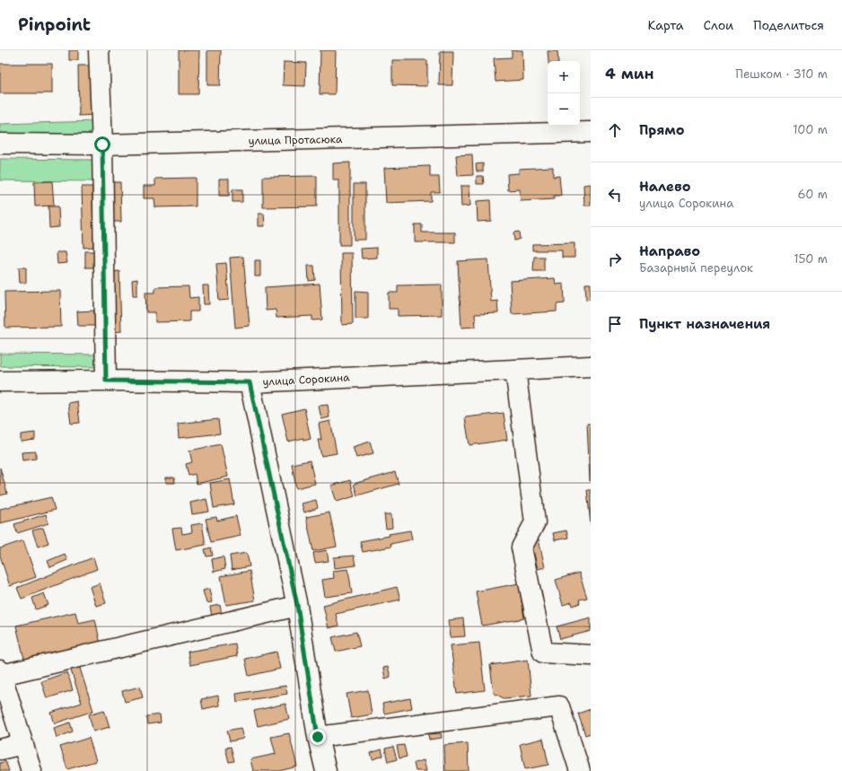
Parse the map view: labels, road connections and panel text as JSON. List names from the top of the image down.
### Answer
{
  "streets": {
    "street": ["улица Протасюка", "улица Сорокина"]
  },
  "page": {
    "header": "Pinpoint",
    "nav": ["Карта", "Слои", "Поделиться"],
    "heading": ["4 мин", "Пешком · 310 m"],
    "map_buttons": ["+", "−"],
    "list": [
      ["Прямо", "100 m"],
      ["Налево", "улица Сорокина", "60 m"],
      ["Направо", "Базарный переулок", "150 m"],
      "Пункт назначения"
    ]
  }
}
